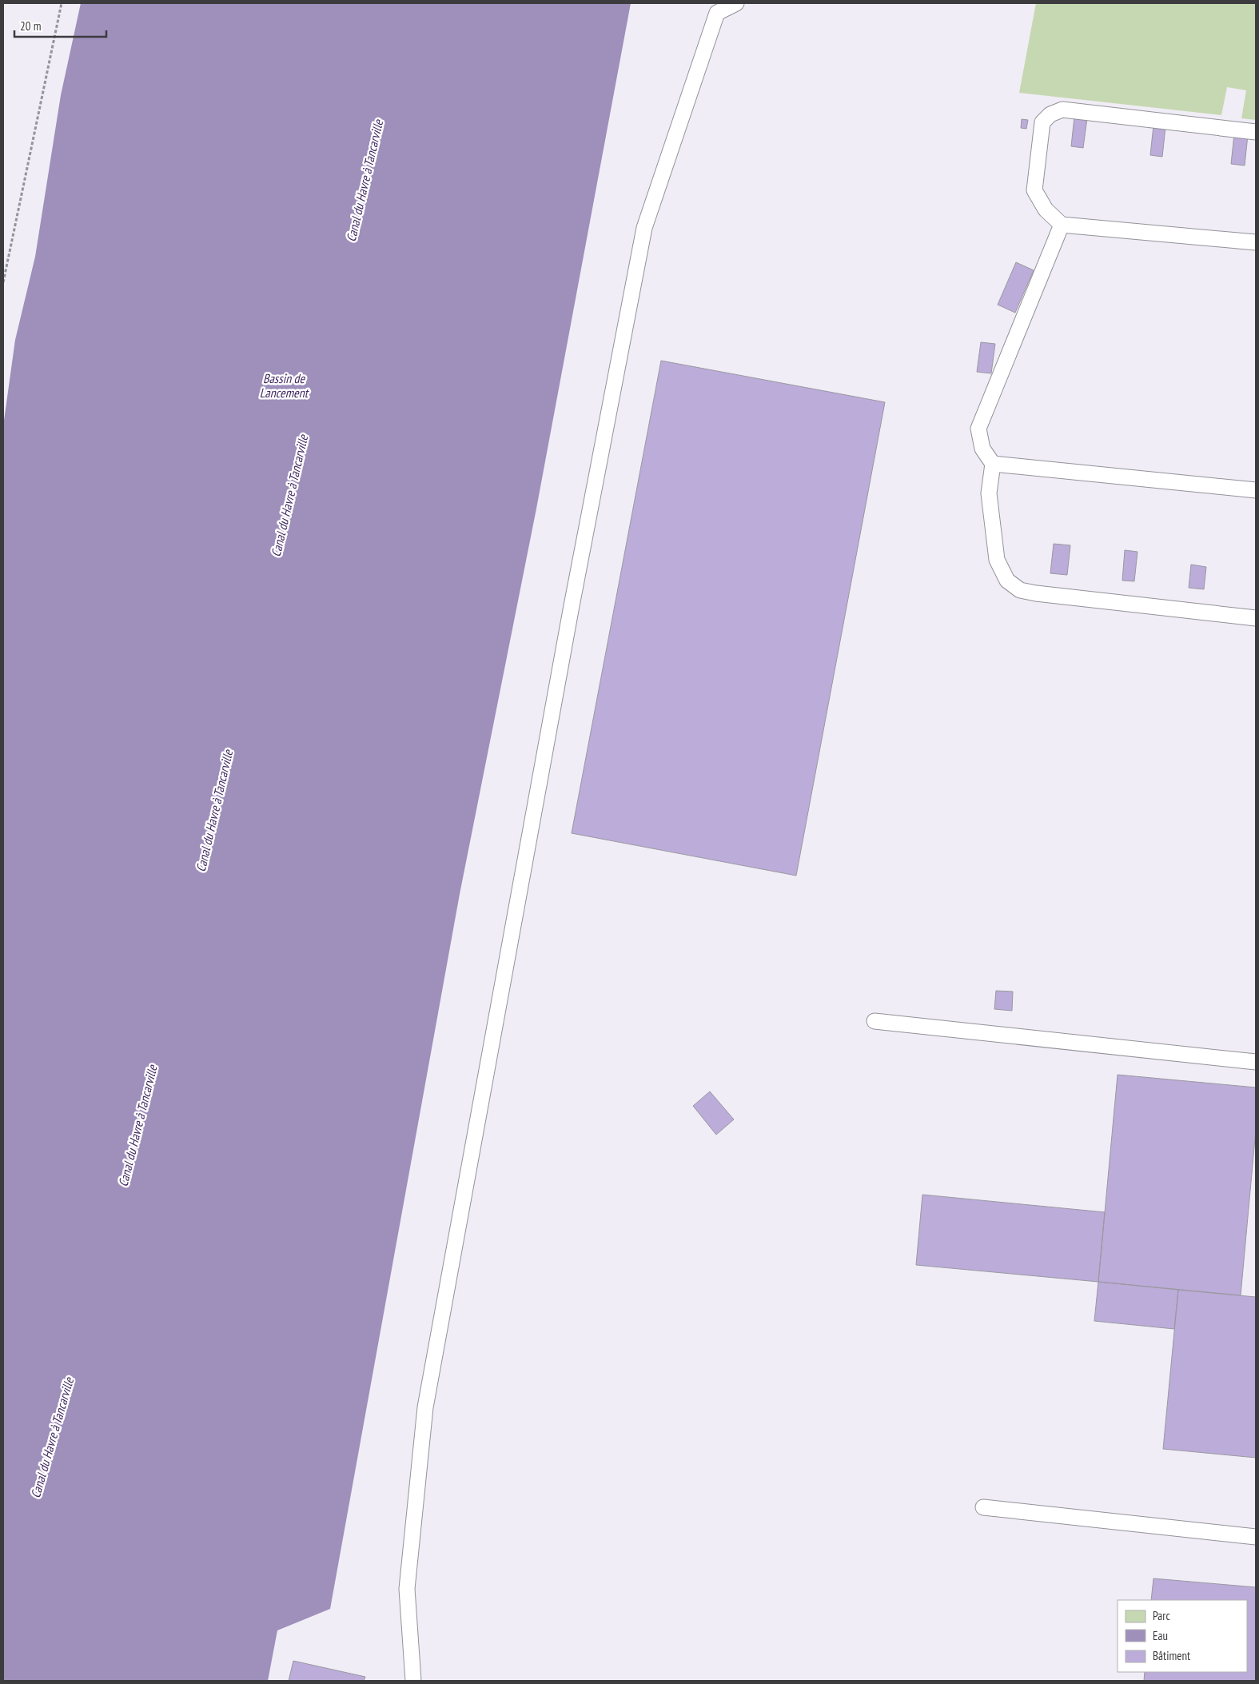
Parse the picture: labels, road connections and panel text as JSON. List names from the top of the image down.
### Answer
{
  "water": ["Canal du Havre à Tancarville", "Bassin de Lancement"],
  "legend": ["Parc", "Eau", "Bâtiment"],
  "scale_bar": "20 m"
}
